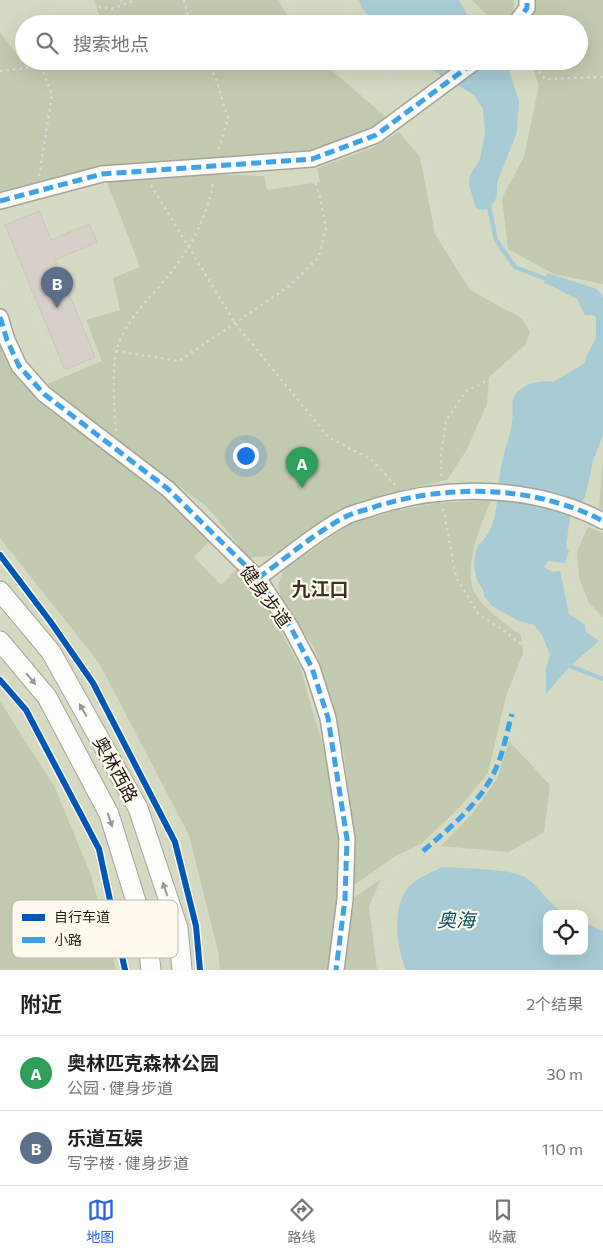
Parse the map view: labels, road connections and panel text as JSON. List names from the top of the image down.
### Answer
{
  "streets": {
    "main road": ["奥林西路"],
    "street": ["健身步道"]
  },
  "districts": ["九江口"],
  "water": ["奥海"],
  "legend": ["自行车道", "小路"],
  "page": {
    "search": "搜索地点",
    "pins": ["B", "A"],
    "heading": ["附近", "2个结果"],
    "list": [
      {
        "mark": "A",
        "name": "奥林匹克森林公园",
        "note": "公园 · 健身步道",
        "value": "30 m"
      },
      {
        "mark": "B",
        "name": "乐道互娱",
        "note": "写字楼 · 健身步道",
        "value": "110 m"
      }
    ],
    "nav": ["地图", "路线", "收藏"]
  }
}
